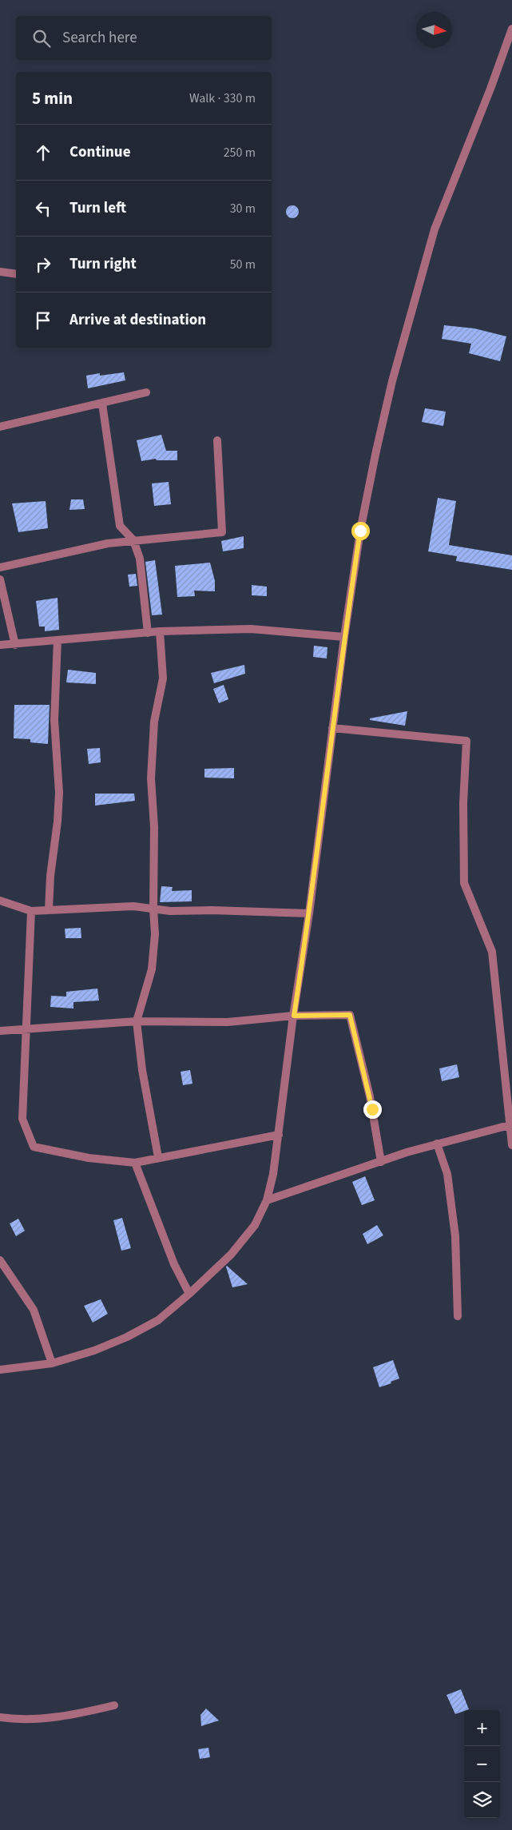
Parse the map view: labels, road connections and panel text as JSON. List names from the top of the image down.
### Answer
{
  "north": "right",
  "page": {
    "search": "Search here",
    "heading": ["5 min", "Walk · 330 m"],
    "list": [
      ["Continue", "250 m"],
      ["Turn left", "30 m"],
      ["Turn right", "50 m"],
      "Arrive at destination"
    ],
    "map_buttons": ["+", "−"]
  }
}
